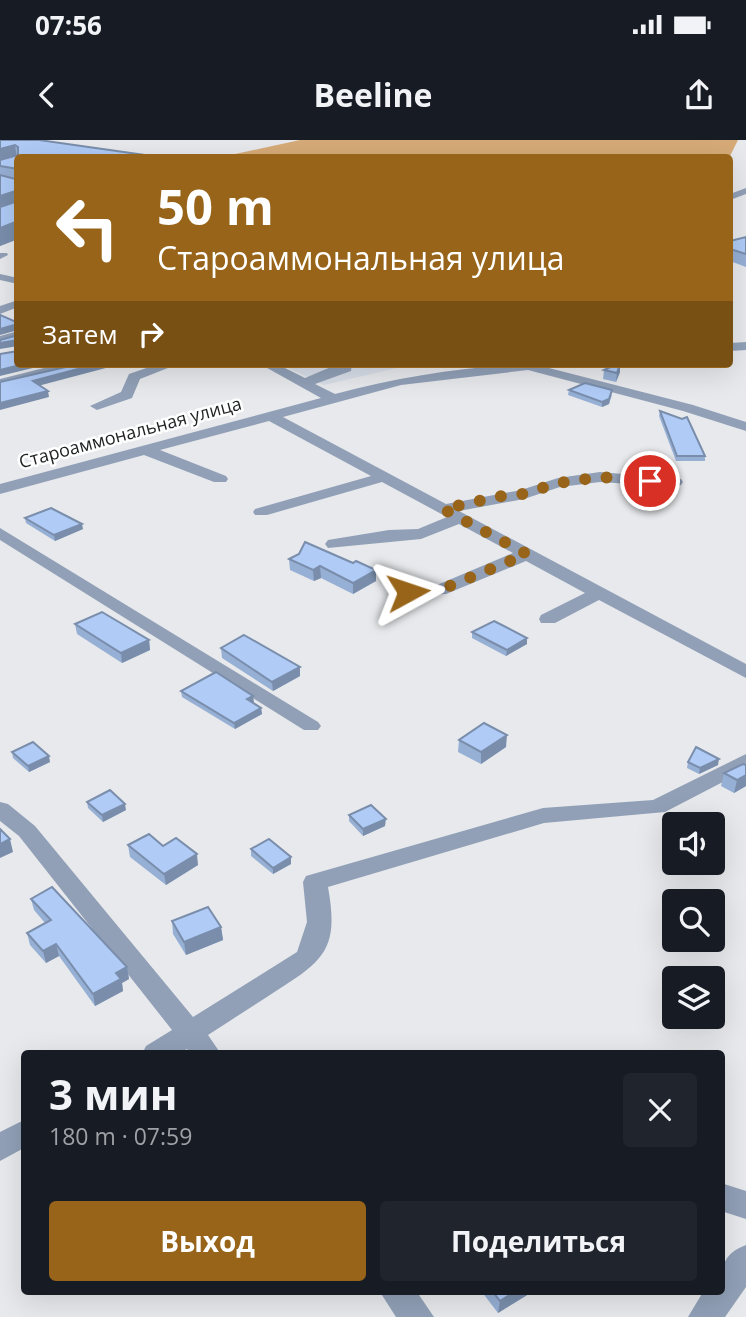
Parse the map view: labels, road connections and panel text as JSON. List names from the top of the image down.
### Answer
{
  "streets": {
    "street": ["Староаммональная улица"]
  },
  "page": {
    "status": "07:56",
    "header": "Beeline",
    "turn": ["50 m", "Староаммональная улица"],
    "then": "Затем",
    "heading": ["3 мин", "180 m · 07:59"],
    "buttons": ["Выход", "Поделиться"]
  }
}
